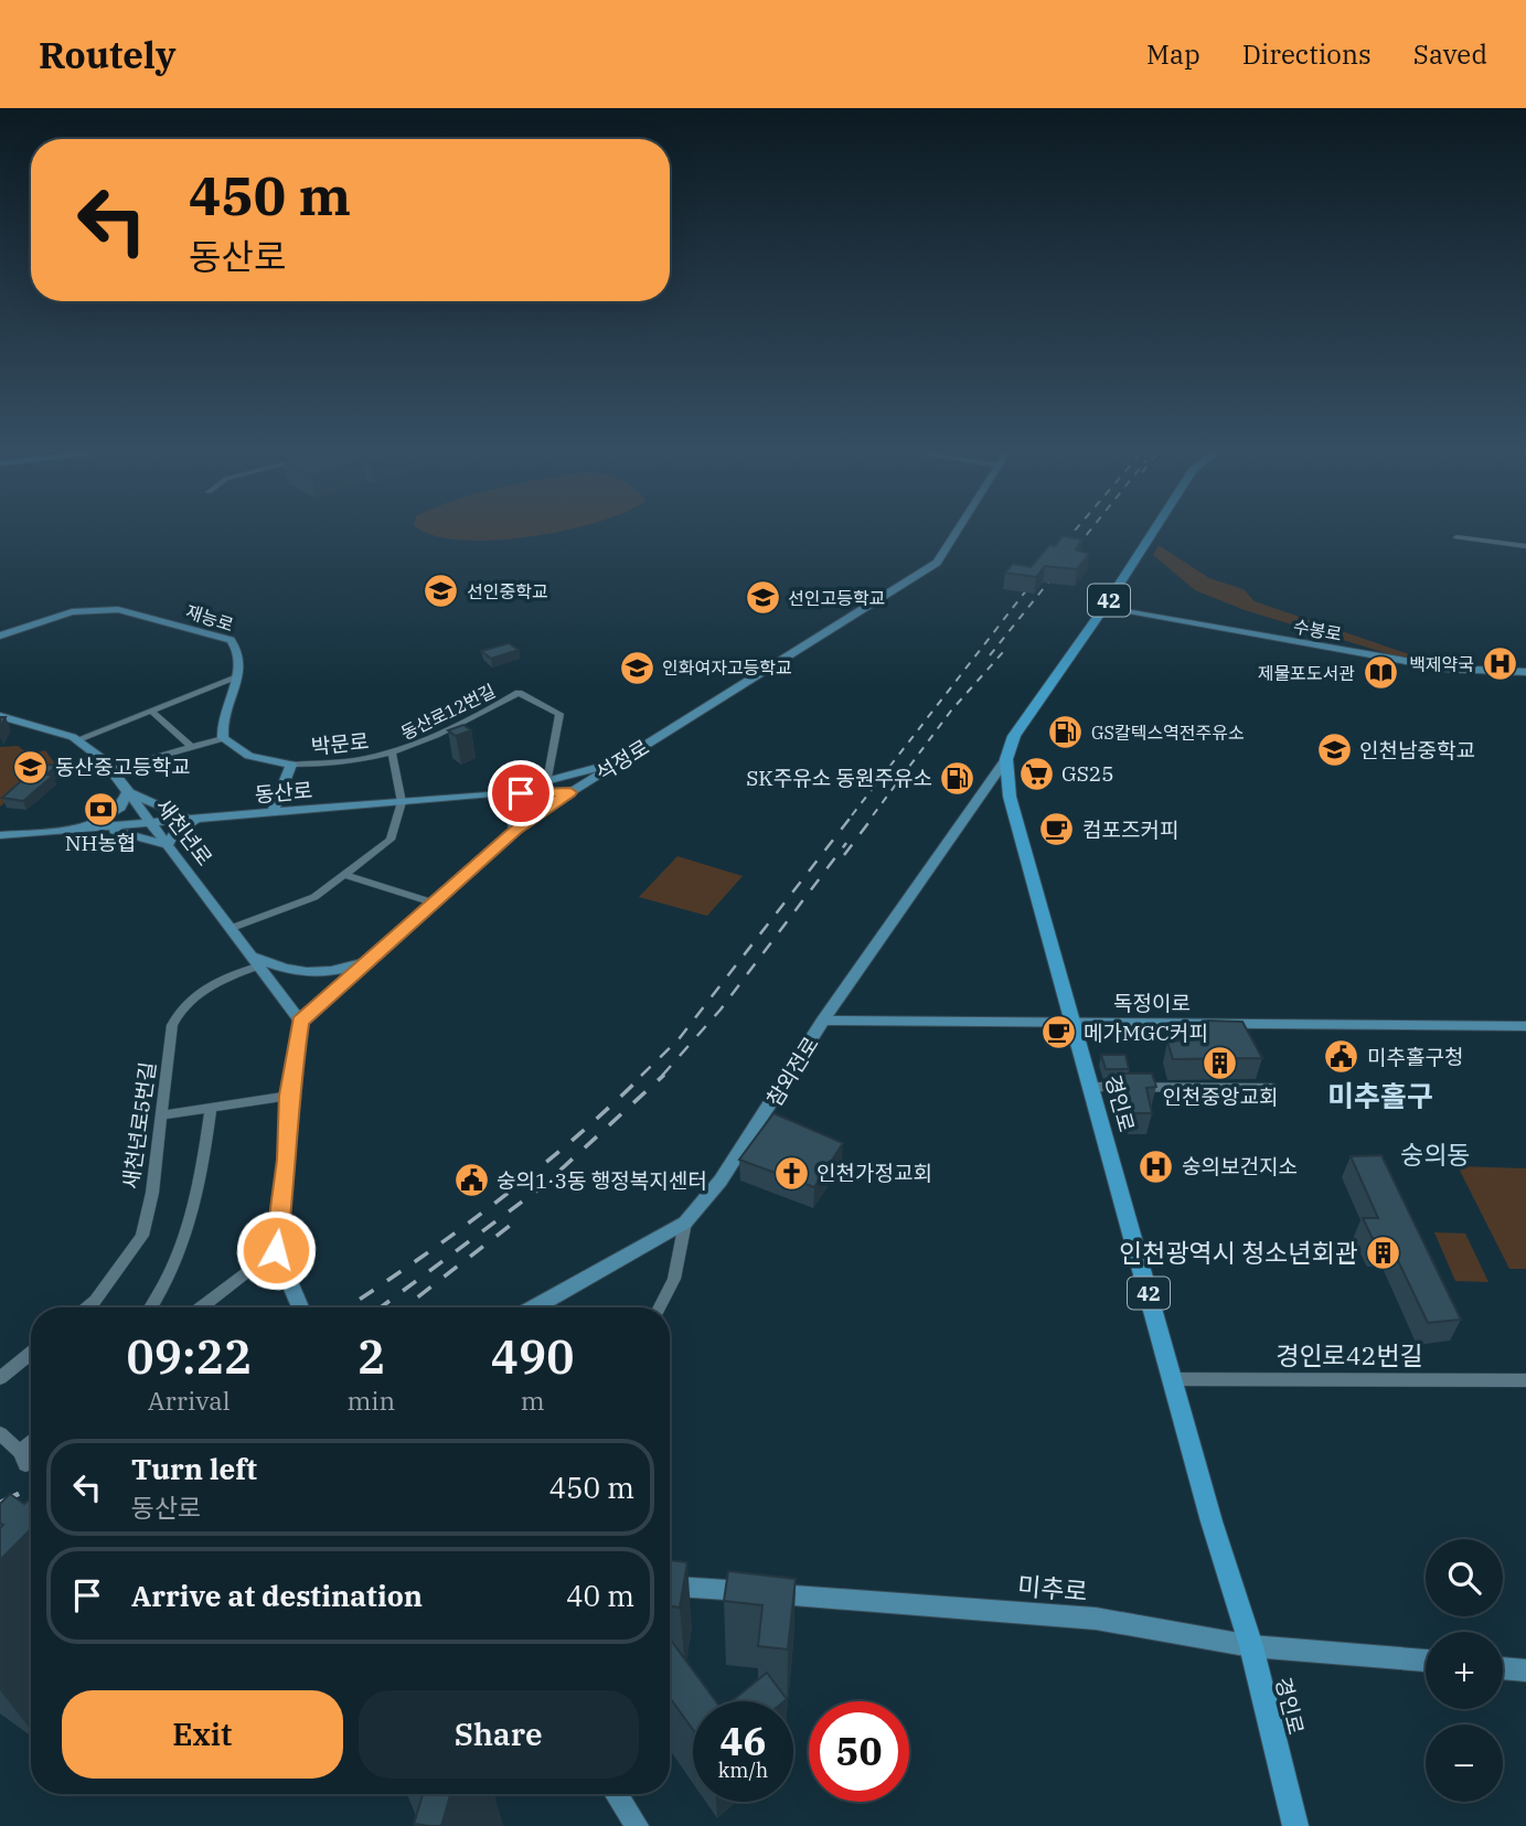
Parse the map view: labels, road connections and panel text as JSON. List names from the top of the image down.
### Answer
{
  "streets": {
    "main road": [
      "42",
      "재능로",
      "수봉로",
      "석정로",
      "동산로",
      "새천년로",
      "독정이로",
      "참외전로",
      "경인로",
      "미추로"
    ],
    "street": [
      "동산로12번길",
      "박문로",
      "새천년로5번길",
      "경인로42번길"
    ]
  },
  "crossings": [
    ["수봉로", "경인로"],
    ["동산로12번길", "박문로"],
    ["동산로12번길", "동산로"],
    ["석정로", "동산로"],
    ["석정로", "새천년로"],
    ["동산로", "새천년로"],
    ["새천년로", "새천년로5번길"],
    ["독정이로", "참외전로"],
    ["독정이로", "경인로"],
    ["참외전로", "경인로"],
    ["경인로", "경인로42번길"],
    ["경인로", "미추로"]
  ],
  "districts": ["미추홀구", "숭의동"],
  "places": {
    "school or university": [
      "선인중학교",
      "선인고등학교",
      "인화여자고등학교",
      "인천남중학교",
      "동산중고등학교"
    ],
    "hospital": ["백제약국", "숭의보건지소"],
    "library": ["제물포도서관"],
    "fuel station": ["GS칼텍스역전주유소", "SK주유소 동원주유소"],
    "supermarket": ["GS25"],
    "bank": ["NH농협"],
    "cafe": ["컴포즈커피", "메가MGC커피"],
    "public building": ["미추홀구청", "숭의1·3동 행정복지센터"],
    "building": ["인천중앙교회", "인천광역시 청소년회관"],
    "church": ["인천가정교회"]
  },
  "page": {
    "header": "Routely",
    "nav": ["Map", "Directions", "Saved"],
    "turn": ["450 m", "동산로"],
    "eta": [
      "09:22",
      "Arrival",
      "2",
      "min",
      "490",
      "m"
    ],
    "list": [
      {
        "name": "Turn left",
        "note": "동산로",
        "value": "450 m"
      },
      {
        "name": "Arrive at destination",
        "value": "40 m"
      }
    ],
    "map_buttons": ["+", "−"],
    "buttons": ["Exit", "Share"],
    "speed": "46 km/h",
    "limit": "50"
  }
}
